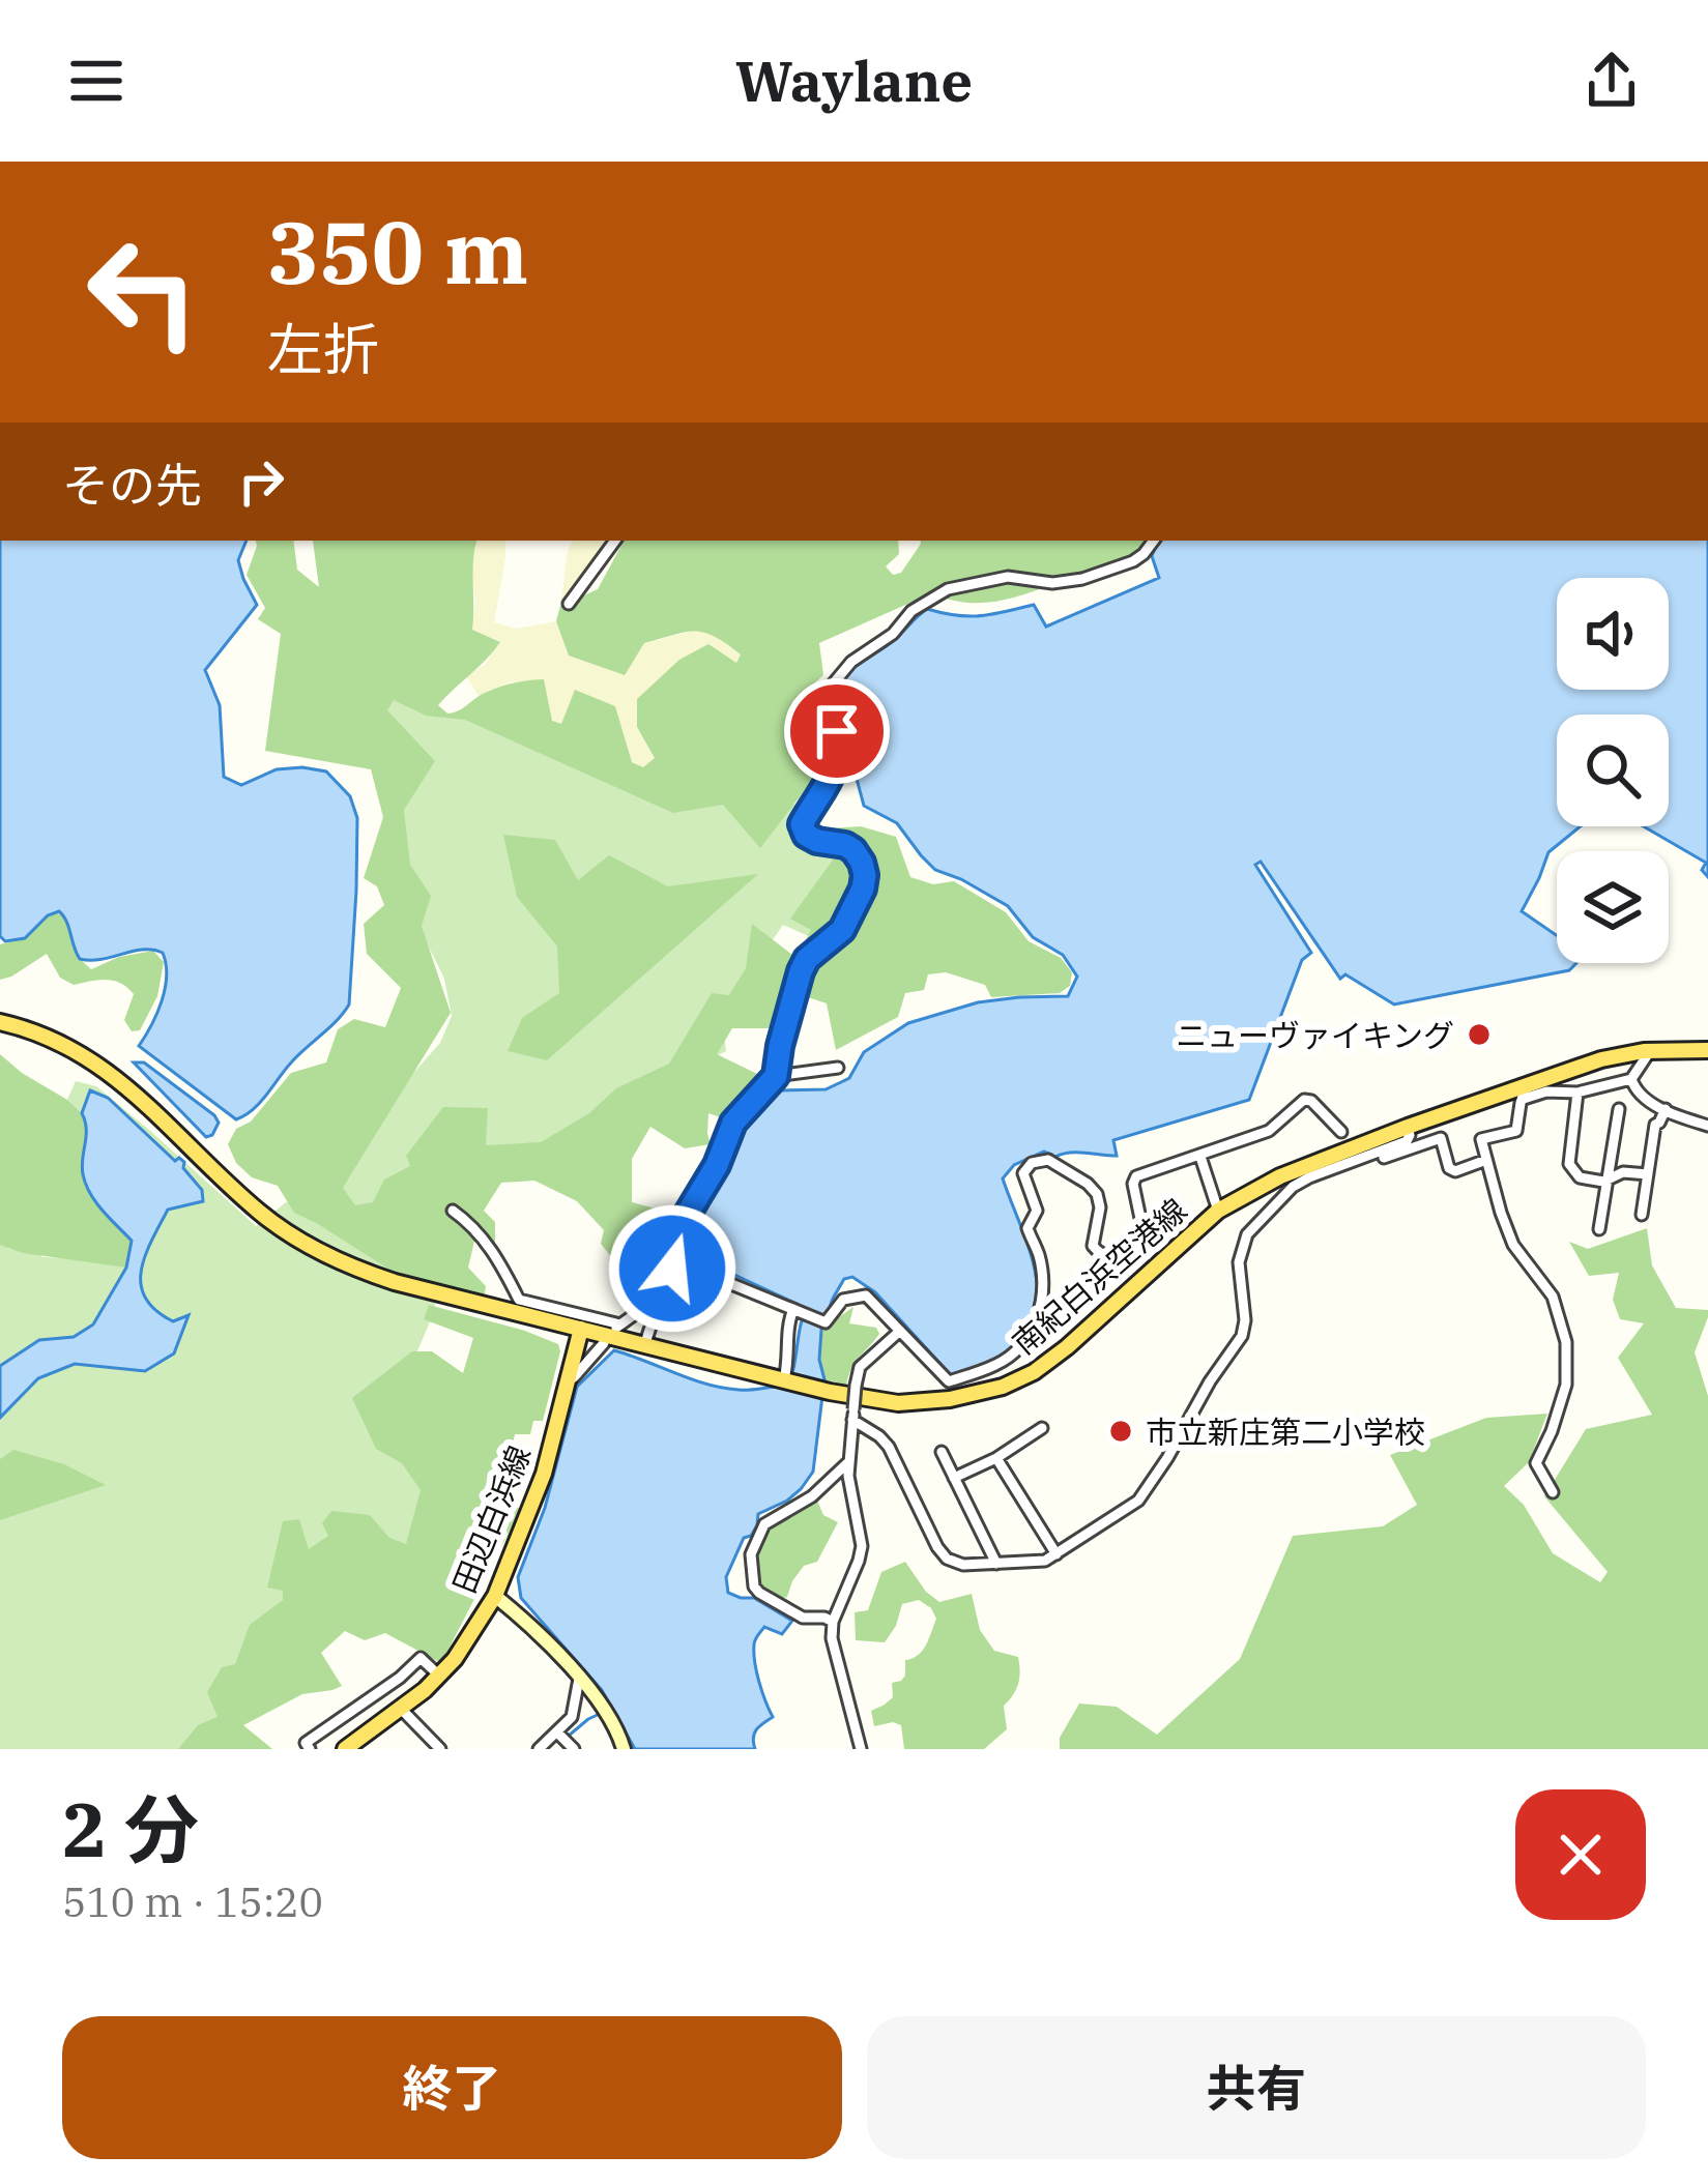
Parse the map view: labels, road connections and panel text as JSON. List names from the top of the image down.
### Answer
{
  "streets": {
    "main road": ["南紀白浜空港線", "田辺白浜線"]
  },
  "crossings": [
    ["南紀白浜空港線", "田辺白浜線"]
  ],
  "places": ["ニューヴァイキング", "市立新庄第二小学校"],
  "page": {
    "header": "Waylane",
    "turn": ["350 m", "左折"],
    "then": "その先",
    "heading": ["2 分", "510 m · 15:20"],
    "buttons": ["終了", "共有"]
  }
}
